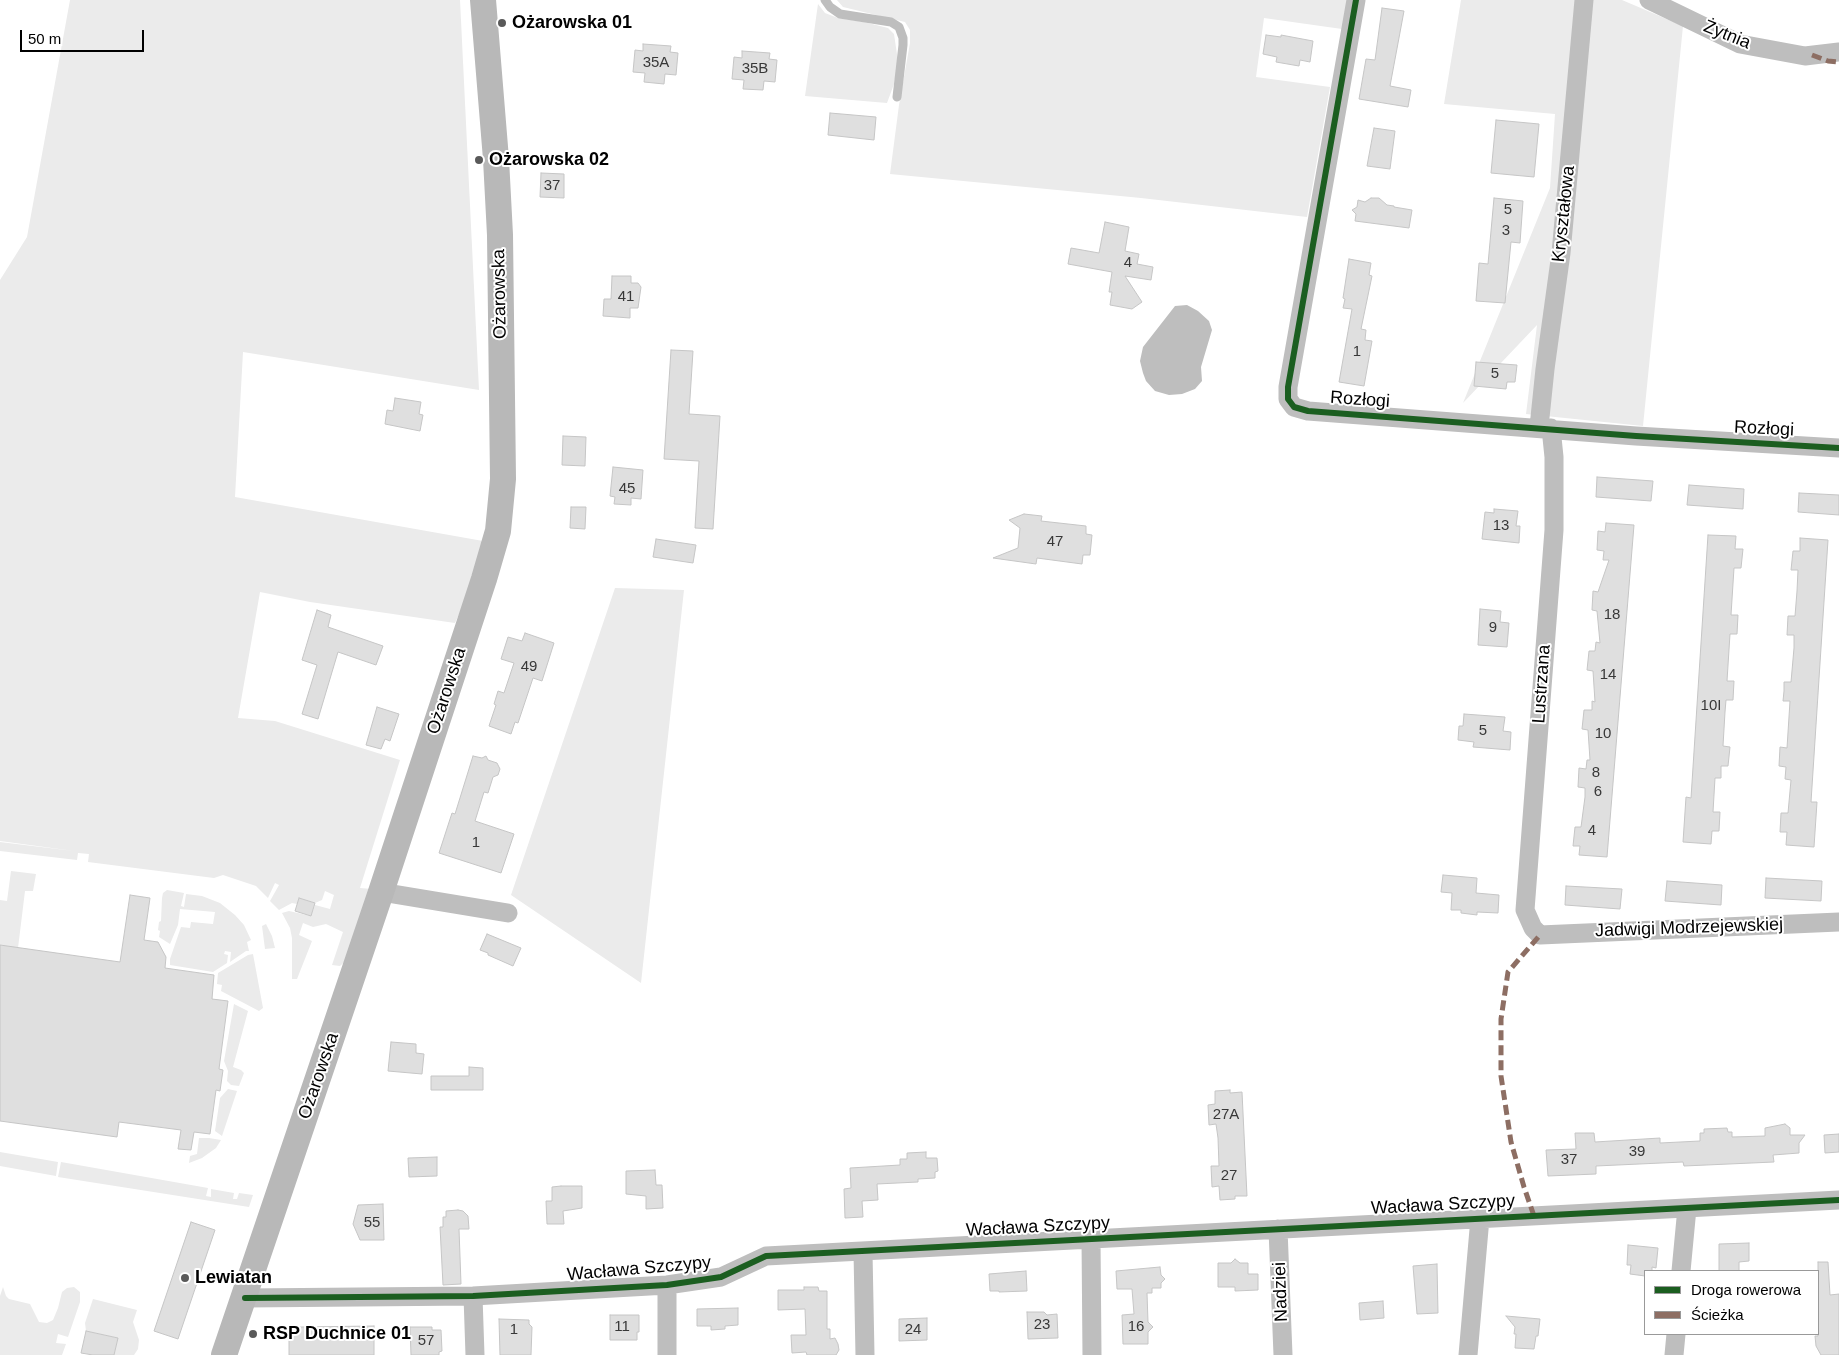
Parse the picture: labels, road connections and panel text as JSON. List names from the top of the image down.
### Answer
{
  "streets": {
    "main road": ["Ożarowska"],
    "street": [
      "Żytnia",
      "Kryształowa",
      "Rozłogi",
      "Lustrzana",
      "Jadwigi Modrzejewskiej",
      "Wacława Szczypy",
      "Nadziei"
    ]
  },
  "crossings": [
    ["Kryształowa", "Rozłogi"],
    ["Kryształowa", "Lustrzana"],
    ["Ożarowska", "Wacława Szczypy"],
    ["Rozłogi", "Lustrzana"],
    ["Lustrzana", "Jadwigi Modrzejewskiej"],
    ["Wacława Szczypy", "Nadziei"]
  ],
  "places": [
    "Ożarowska 01",
    "Ożarowska 02",
    "Lewiatan",
    "RSP Duchnice 01"
  ],
  "house_numbers": [
    "35A",
    "35B",
    "37",
    "5",
    "3",
    "4",
    "41",
    "1",
    "5",
    "45",
    "13",
    "47",
    "18",
    "9",
    "49",
    "14",
    "10I",
    "5",
    "10",
    "8",
    "6",
    "4",
    "1",
    "27A",
    "39",
    "37",
    "27",
    "55",
    "23",
    "11",
    "16",
    "1",
    "24",
    "57"
  ],
  "legend": ["Droga rowerowa", "Ścieżka"],
  "scale_bar": "50 m"
}
